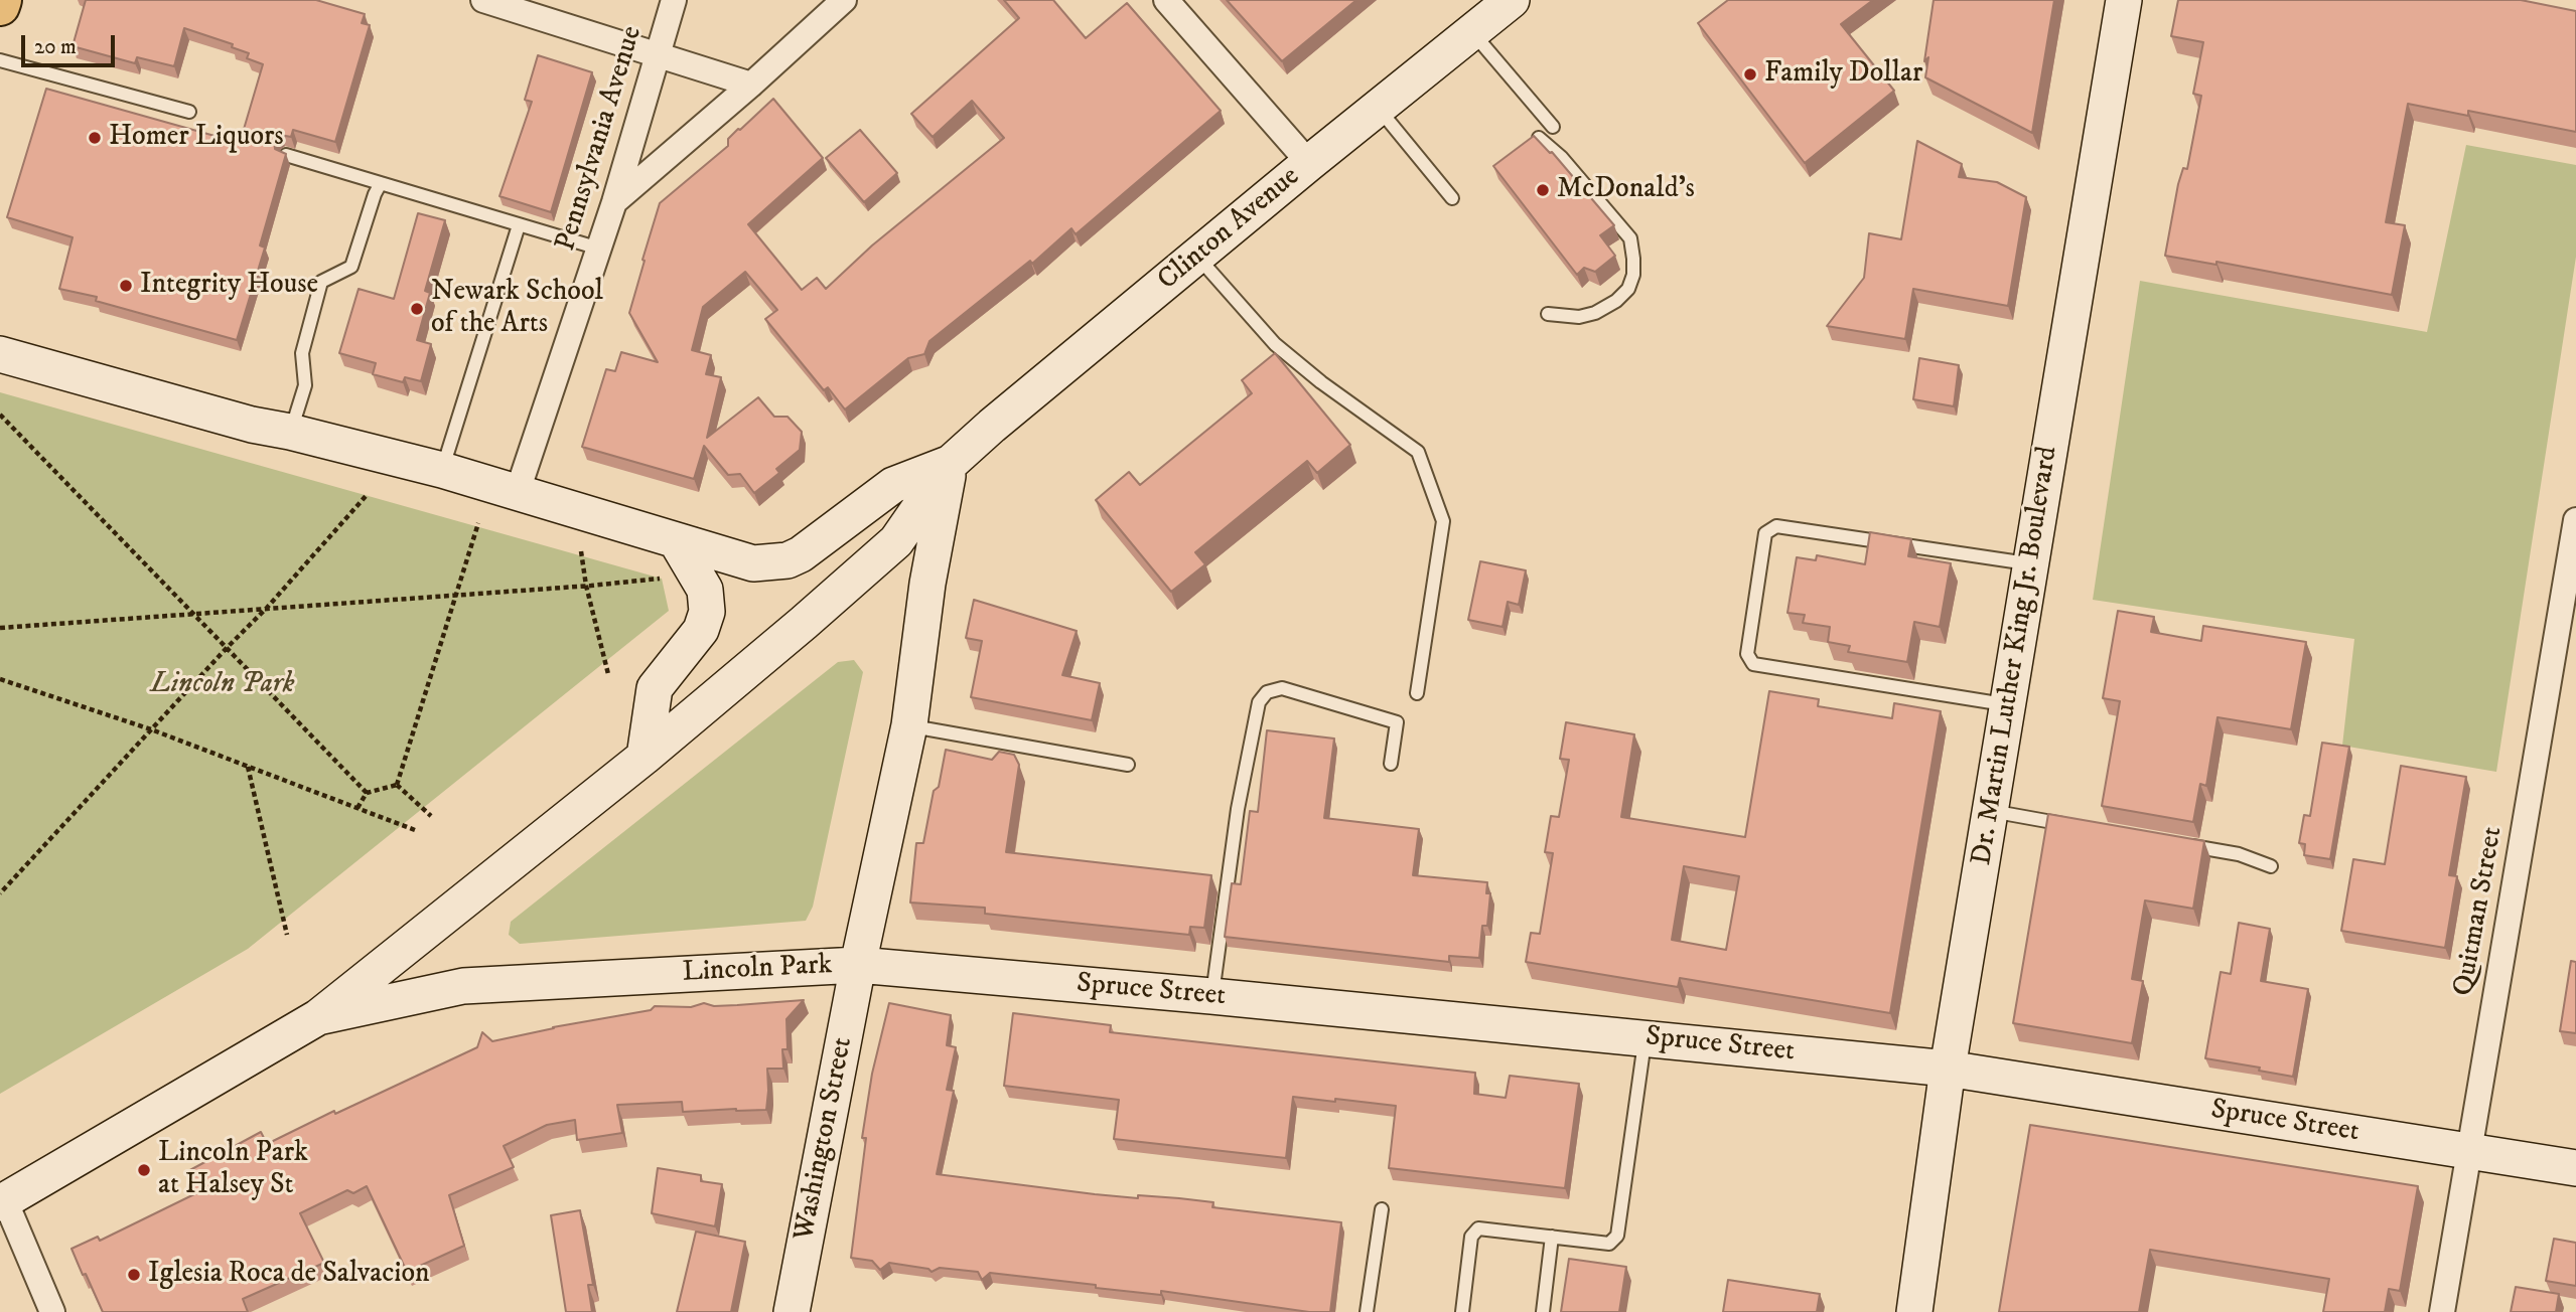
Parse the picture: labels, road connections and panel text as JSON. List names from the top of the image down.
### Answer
{
  "streets": {
    "main road": [
      "Clinton Avenue",
      "Dr. Martin Luther King Jr. Boulevard",
      "Lincoln Park",
      "Spruce Street",
      "Washington Street"
    ],
    "street": ["Pennsylvania Avenue", "Quitman Street"]
  },
  "crossings": [
    ["Clinton Avenue", "Lincoln Park"],
    ["Dr. Martin Luther King Jr. Boulevard", "Spruce Street"],
    ["Quitman Street", "Spruce Street"],
    ["Lincoln Park", "Spruce Street"],
    ["Lincoln Park", "Washington Street"],
    ["Spruce Street", "Washington Street"]
  ],
  "parks": ["Lincoln Park"],
  "places": [
    "Family Dollar",
    "Homer Liquors",
    "McDonald's",
    "Integrity House",
    "Newark School of the Arts",
    "Lincoln Park at Halsey St",
    "Iglesia Roca de Salvacion"
  ],
  "scale_bar": "20 m"
}
